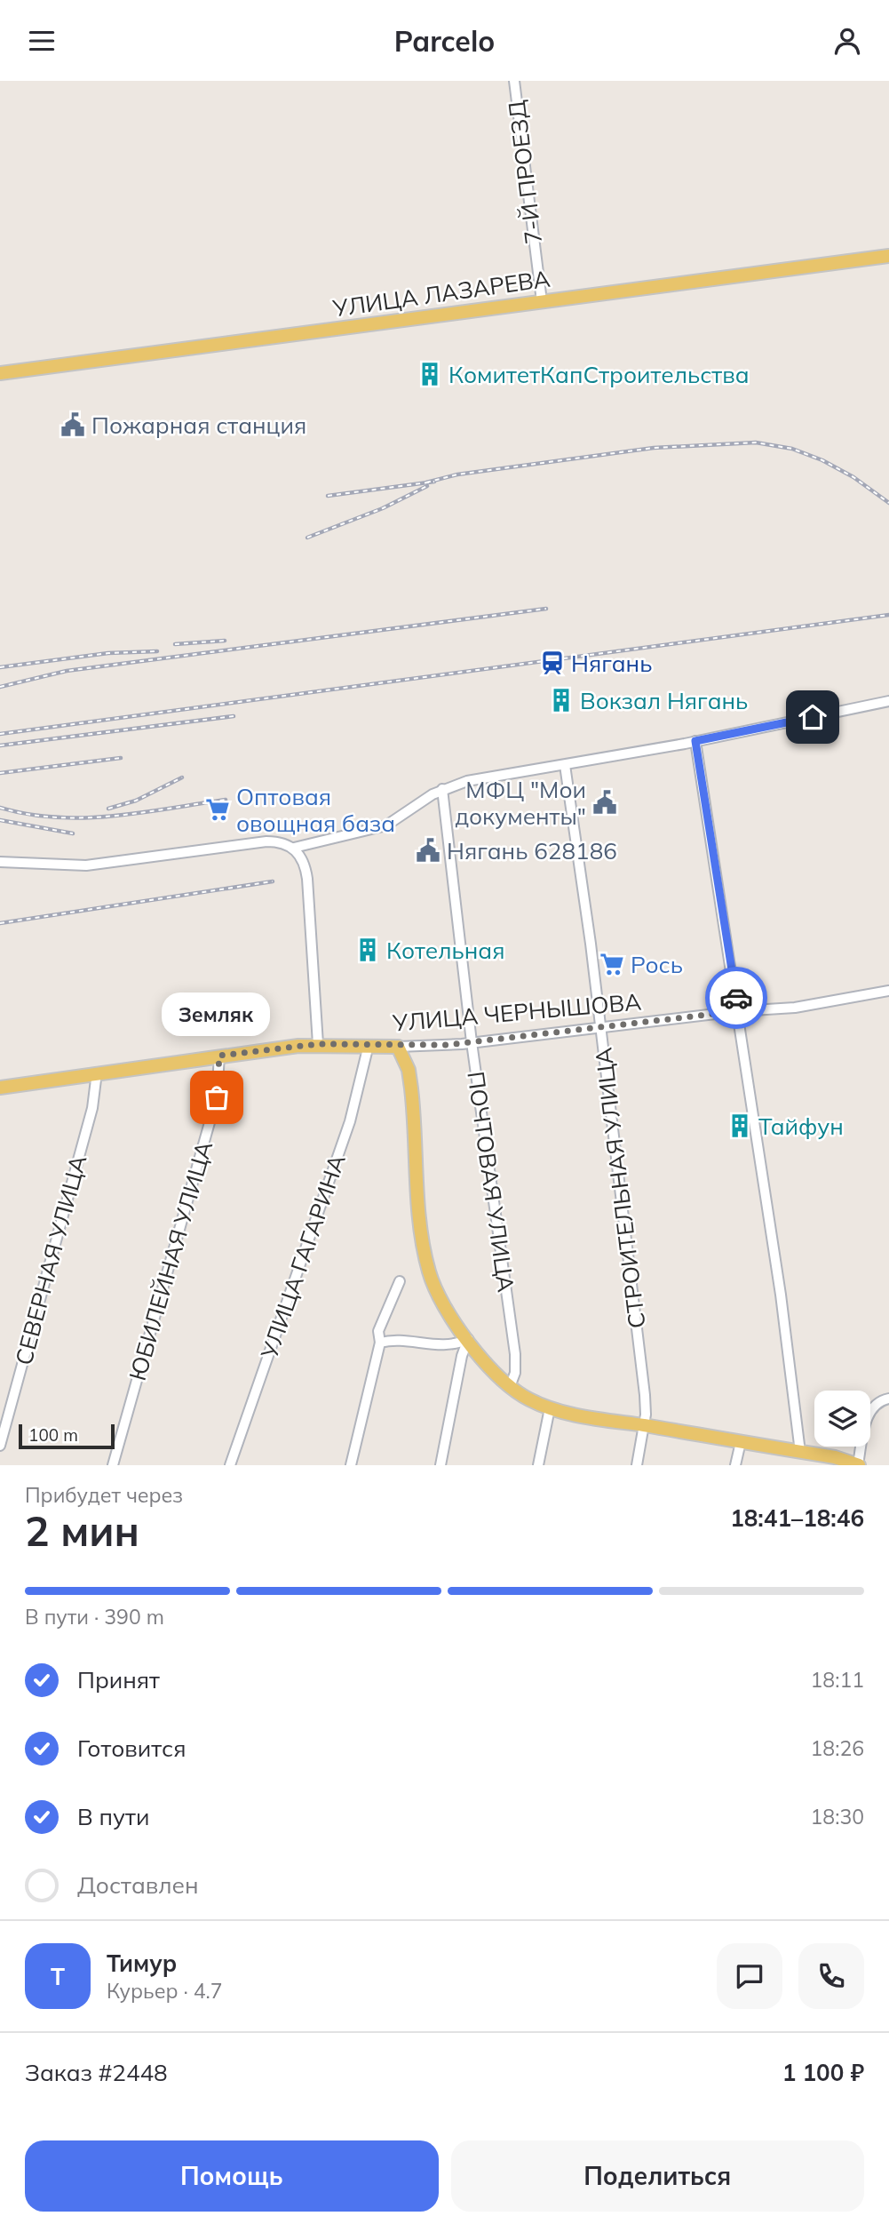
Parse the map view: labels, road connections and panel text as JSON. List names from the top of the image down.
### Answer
{
  "streets": {
    "main road": ["УЛИЦА ЛАЗАРЕВА", "УЛИЦА ЧЕРНЫШОВА"],
    "street": [
      "7-Й ПРОЕЗД",
      "ПОЧТОВАЯ УЛИЦА",
      "СТРОИТЕЛЬНАЯ УЛИЦА",
      "УЛИЦА ГАГАРИНА",
      "СЕВЕРНАЯ УЛИЦА",
      "ЮБИЛЕЙНАЯ УЛИЦА"
    ]
  },
  "crossings": [
    ["7-Й ПРОЕЗД", "УЛИЦА ЛАЗАРЕВА"],
    ["УЛИЦА ЧЕРНЫШОВА", "ПОЧТОВАЯ УЛИЦА"],
    ["УЛИЦА ЧЕРНЫШОВА", "СТРОИТЕЛЬНАЯ УЛИЦА"],
    ["УЛИЦА ЧЕРНЫШОВА", "УЛИЦА ГАГАРИНА"],
    ["УЛИЦА ЧЕРНЫШОВА", "СЕВЕРНАЯ УЛИЦА"],
    ["УЛИЦА ЧЕРНЫШОВА", "ЮБИЛЕЙНАЯ УЛИЦА"]
  ],
  "places": {
    "building": [
      "КомитетКапСтроительства",
      "Вокзал Нягань",
      "Котельная",
      "Тайфун"
    ],
    "public building": ["Пожарная станция", "МФЦ \"Мои документы\"", "Нягань 628186"],
    "station": ["Нягань"],
    "supermarket": ["Оптовая овощная база", "Рось"],
    "other": ["Земляк"]
  },
  "scale_bar": "100 m",
  "page": {
    "header": "Parcelo",
    "bubble": "Земляк",
    "scale": "100 m",
    "heading": ["2 мин", "Прибудет через", "18:41–18:46"],
    "panel": [
      "Тимур",
      "Курьер · 4.7",
      "Заказ #2448",
      "1 100 ₽"
    ],
    "bar": "В пути · 390 m",
    "list": [
      ["Принят", "18:11"],
      ["Готовится", "18:26"],
      ["В пути", "18:30"],
      "Доставлен"
    ],
    "round": "Т",
    "buttons": ["Помощь", "Поделиться"]
  }
}
